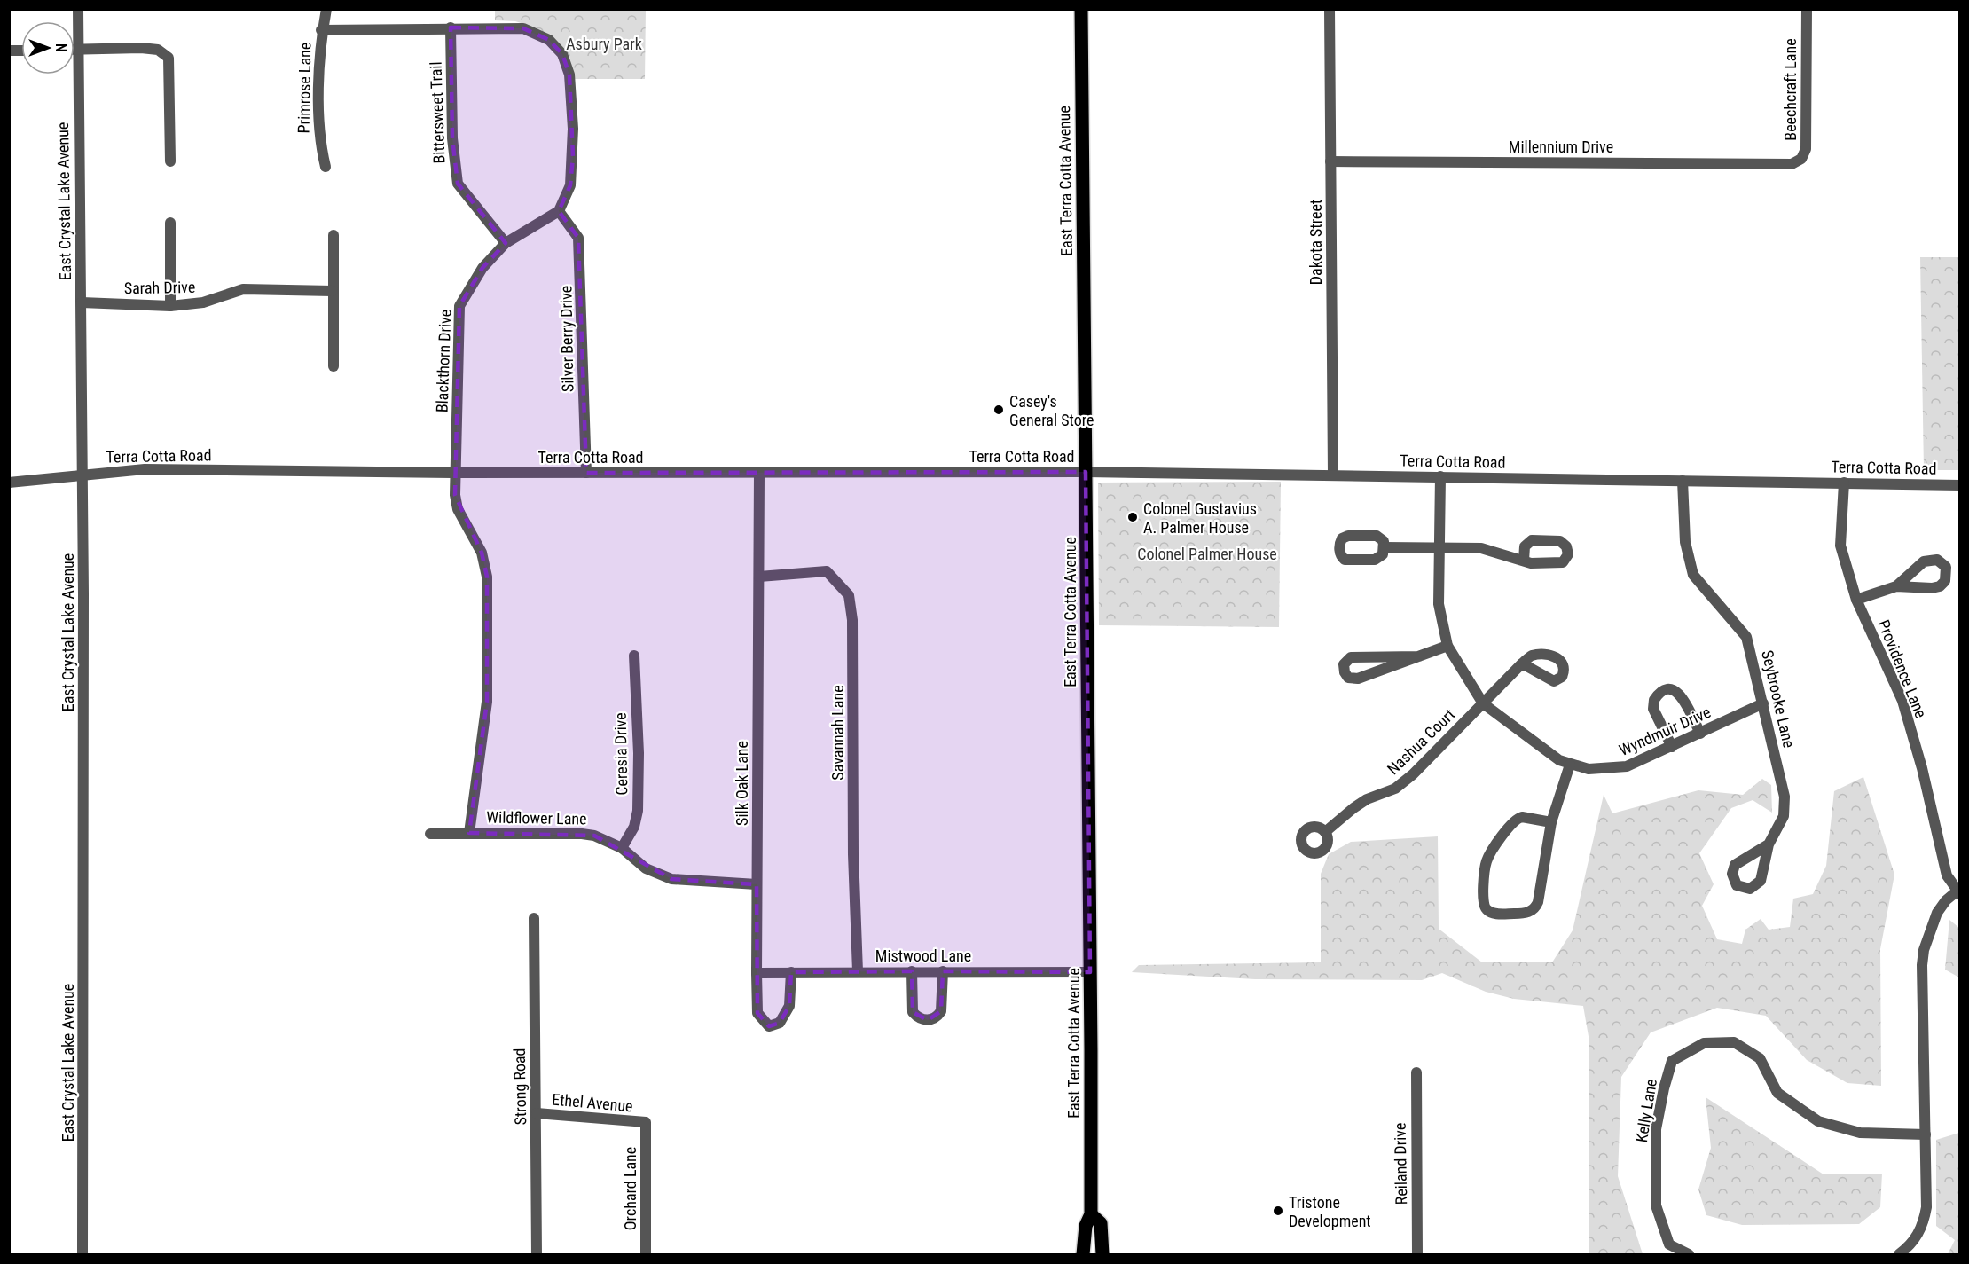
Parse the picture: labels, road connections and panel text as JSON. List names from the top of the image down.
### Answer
{
  "streets": {
    "main road": ["East Terra Cotta Avenue"],
    "street": [
      "Primrose Lane",
      "Beechcraft Lane",
      "Bittersweet Trail",
      "Millennium Drive",
      "East Crystal Lake Avenue",
      "Dakota Street",
      "Sarah Drive",
      "Silver Berry Drive",
      "Blackthorn Drive",
      "Terra Cotta Road",
      "Providence Lane",
      "Seybrooke Lane",
      "Wyndmuir Drive",
      "Savannah Lane",
      "Nashua Court",
      "Ceresia Drive",
      "Silk Oak Lane",
      "Wildflower Lane",
      "Mistwood Lane",
      "Strong Road",
      "Ethel Avenue",
      "Kelly Lane",
      "Reiland Drive",
      "Orchard Lane"
    ]
  },
  "crossings": [
    ["Beechcraft Lane", "Millennium Drive"],
    ["Bittersweet Trail", "Blackthorn Drive"],
    ["Millennium Drive", "Dakota Street"],
    ["East Terra Cotta Avenue", "Terra Cotta Road"],
    ["East Terra Cotta Avenue", "Mistwood Lane"],
    ["East Crystal Lake Avenue", "Sarah Drive"],
    ["East Crystal Lake Avenue", "Terra Cotta Road"],
    ["Dakota Street", "Terra Cotta Road"],
    ["Silver Berry Drive", "Blackthorn Drive"],
    ["Silver Berry Drive", "Terra Cotta Road"],
    ["Blackthorn Drive", "Terra Cotta Road"],
    ["Blackthorn Drive", "Wildflower Lane"],
    ["Terra Cotta Road", "Providence Lane"],
    ["Terra Cotta Road", "Seybrooke Lane"],
    ["Terra Cotta Road", "Wyndmuir Drive"],
    ["Terra Cotta Road", "Silk Oak Lane"],
    ["Seybrooke Lane", "Wyndmuir Drive"],
    ["Wyndmuir Drive", "Nashua Court"],
    ["Savannah Lane", "Silk Oak Lane"],
    ["Savannah Lane", "Mistwood Lane"],
    ["Ceresia Drive", "Wildflower Lane"],
    ["Silk Oak Lane", "Wildflower Lane"],
    ["Silk Oak Lane", "Mistwood Lane"],
    ["Strong Road", "Ethel Avenue"],
    ["Ethel Avenue", "Orchard Lane"]
  ],
  "parks": ["Asbury Park", "Colonel Palmer House"],
  "places": ["Casey's General Store", "Colonel Gustavius A. Palmer House", "Tristone Development"],
  "north": "right"
}
